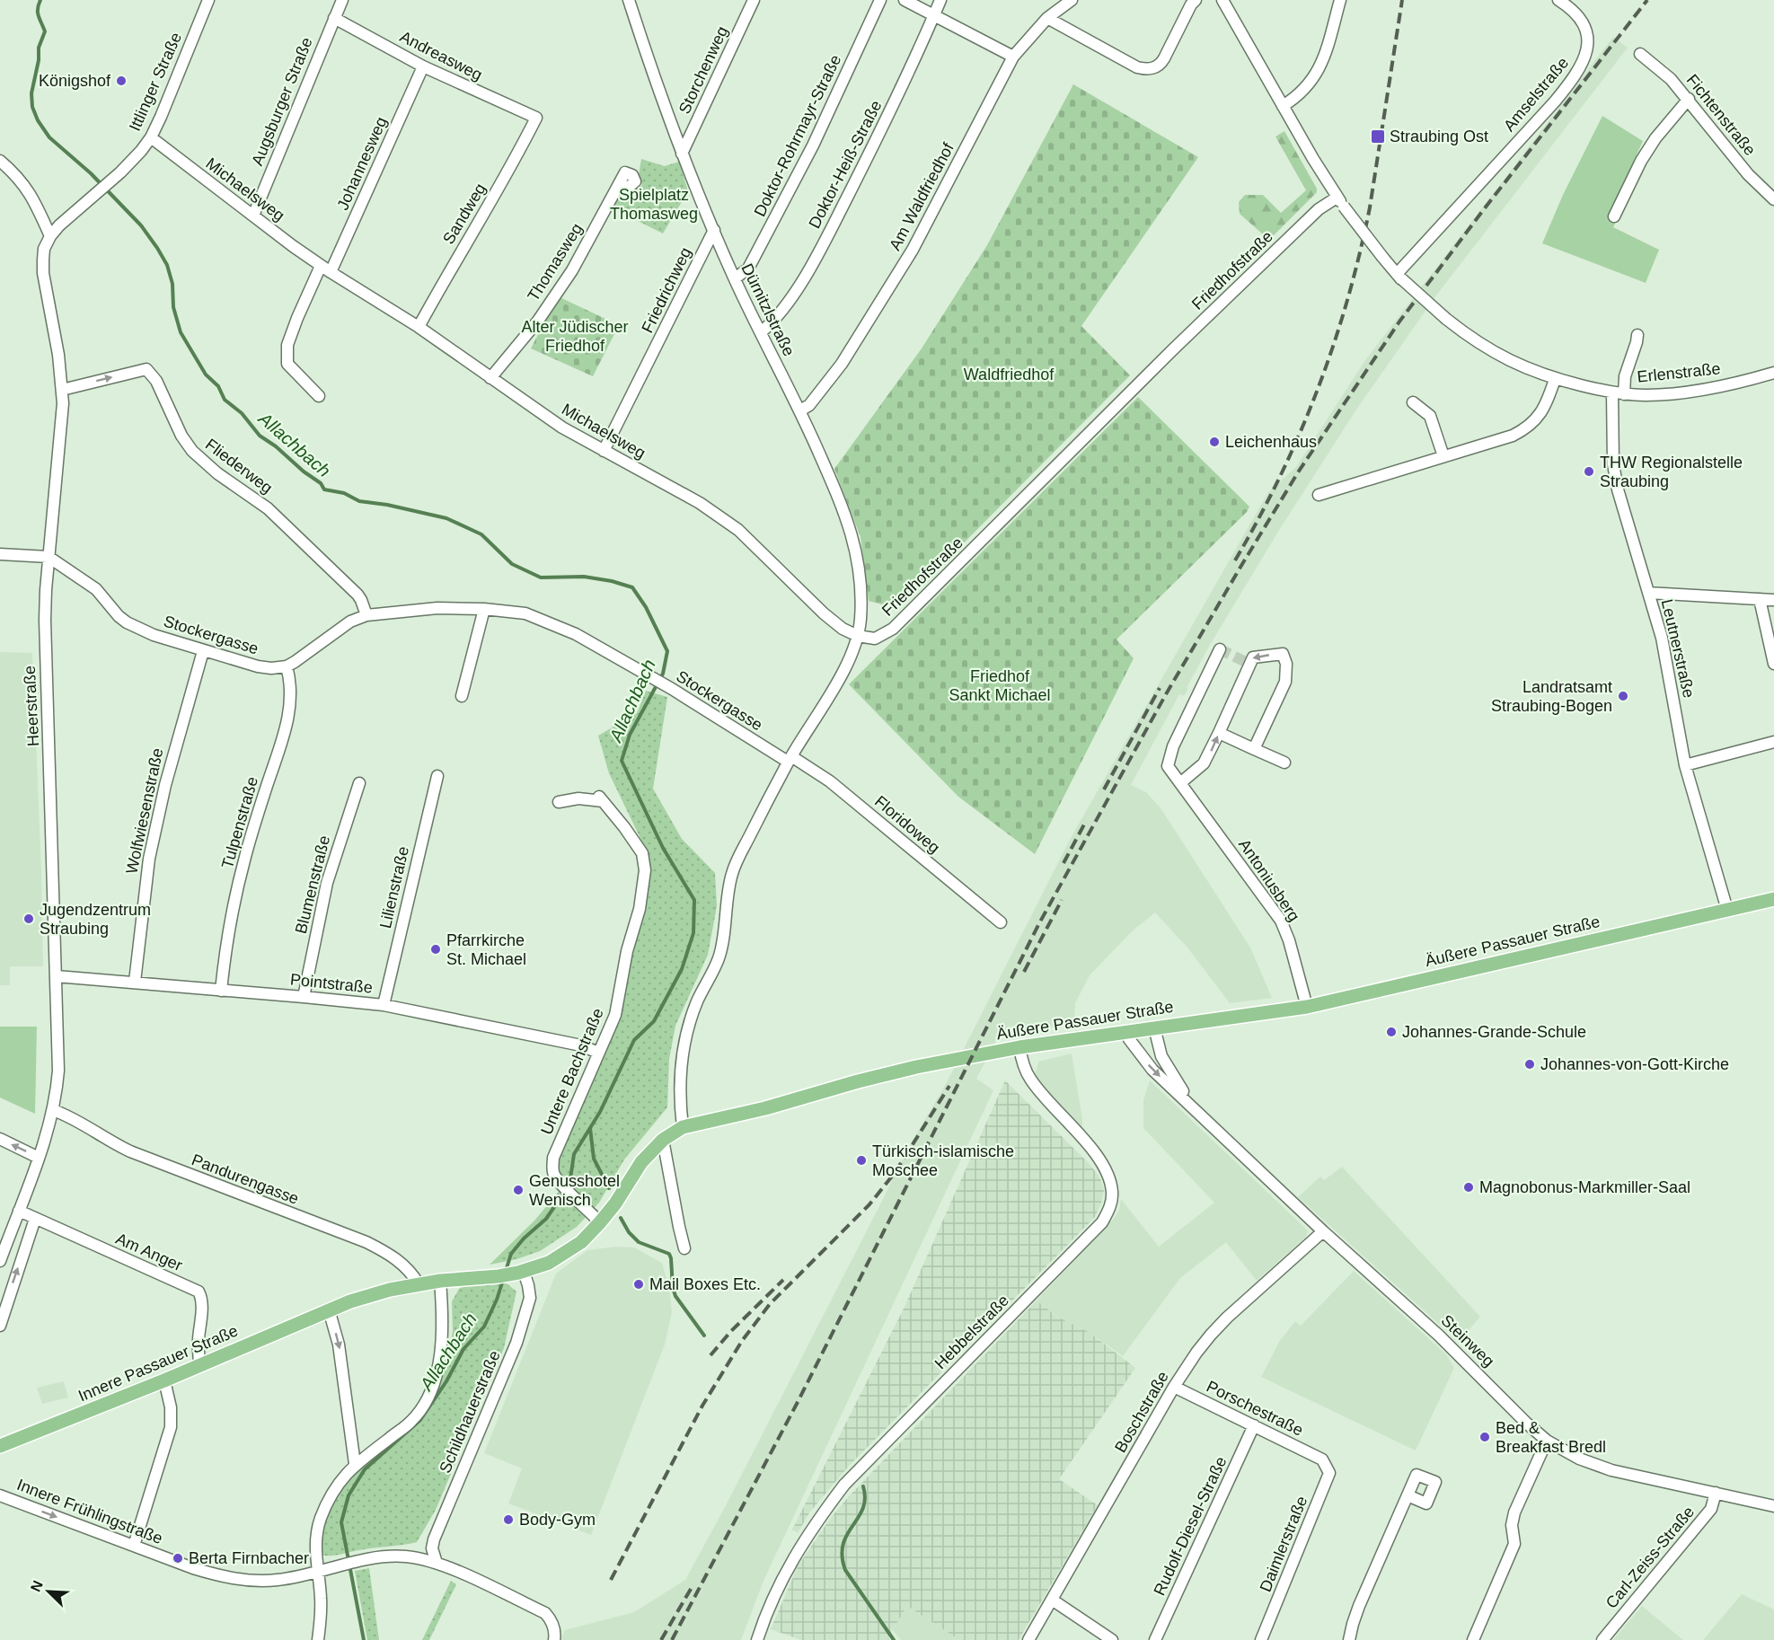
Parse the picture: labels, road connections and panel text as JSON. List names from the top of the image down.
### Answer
{
  "streets": {
    "main road": ["Äußere Passauer Straße", "Innere Passauer Straße"],
    "street": [
      "Andreasweg",
      "Storchenweg",
      "Ittlinger Straße",
      "Amselstraße",
      "Augsburger Straße",
      "Fichtenstraße",
      "Doktor-Rohrmayr-Straße",
      "Johannesweg",
      "Doktor-Heiß-Straße",
      "Michaelsweg",
      "Am Waldfriedhof",
      "Sandweg",
      "Thomasweg",
      "Friedhofstraße",
      "Friedrichweg",
      "Dürnitzlstraße",
      "Erlenstraße",
      "Fliederweg",
      "Stockergasse",
      "Leutnerstraße",
      "Heerstraße",
      "Wolfwiesenstraße",
      "Tulpenstraße",
      "Floridoweg",
      "Antoniusberg",
      "Blumenstraße",
      "Lilienstraße",
      "Pointstraße",
      "Untere Bachstraße",
      "Pandurengasse",
      "Am Anger",
      "Hebbelstraße",
      "Steinweg",
      "Porschestraße",
      "Schildhauerstraße",
      "Boschstraße",
      "Innere Frühlingstraße",
      "Rudolf-Diesel-Straße",
      "Daimlerstraße",
      "Carl-Zeiss-Straße"
    ]
  },
  "crossings": [
    ["Andreasweg", "Augsburger Straße"],
    ["Andreasweg", "Johannesweg"],
    ["Andreasweg", "Sandweg"],
    ["Storchenweg", "Dürnitzlstraße"],
    ["Ittlinger Straße", "Michaelsweg"],
    ["Ittlinger Straße", "Heerstraße"],
    ["Amselstraße", "Erlenstraße"],
    ["Augsburger Straße", "Michaelsweg"],
    ["Doktor-Rohrmayr-Straße", "Dürnitzlstraße"],
    ["Johannesweg", "Michaelsweg"],
    ["Doktor-Heiß-Straße", "Dürnitzlstraße"],
    ["Michaelsweg", "Sandweg"],
    ["Michaelsweg", "Thomasweg"],
    ["Michaelsweg", "Friedhofstraße"],
    ["Michaelsweg", "Friedrichweg"],
    ["Michaelsweg", "Dürnitzlstraße"],
    ["Am Waldfriedhof", "Dürnitzlstraße"],
    ["Friedhofstraße", "Dürnitzlstraße"],
    ["Friedrichweg", "Dürnitzlstraße"],
    ["Erlenstraße", "Leutnerstraße"],
    ["Fliederweg", "Stockergasse"],
    ["Fliederweg", "Heerstraße"],
    ["Stockergasse", "Heerstraße"],
    ["Stockergasse", "Wolfwiesenstraße"],
    ["Stockergasse", "Tulpenstraße"],
    ["Stockergasse", "Floridoweg"],
    ["Leutnerstraße", "Äußere Passauer Straße"],
    ["Heerstraße", "Pointstraße"],
    ["Heerstraße", "Pandurengasse"],
    ["Heerstraße", "Am Anger"],
    ["Wolfwiesenstraße", "Pointstraße"],
    ["Tulpenstraße", "Pointstraße"],
    ["Antoniusberg", "Äußere Passauer Straße"],
    ["Blumenstraße", "Pointstraße"],
    ["Lilienstraße", "Pointstraße"],
    ["Äußere Passauer Straße", "Untere Bachstraße"],
    ["Äußere Passauer Straße", "Hebbelstraße"],
    ["Äußere Passauer Straße", "Steinweg"],
    ["Äußere Passauer Straße", "Innere Passauer Straße"],
    ["Äußere Passauer Straße", "Schildhauerstraße"],
    ["Pointstraße", "Untere Bachstraße"],
    ["Pandurengasse", "Innere Passauer Straße"],
    ["Am Anger", "Innere Passauer Straße"],
    ["Steinweg", "Boschstraße"],
    ["Steinweg", "Carl-Zeiss-Straße"],
    ["Porschestraße", "Boschstraße"],
    ["Porschestraße", "Rudolf-Diesel-Straße"],
    ["Porschestraße", "Daimlerstraße"],
    ["Schildhauerstraße", "Innere Frühlingstraße"]
  ],
  "one_way": ["Fliederweg"],
  "water": ["Allachbach"],
  "parks": [
    "Spielplatz Thomasweg",
    "Alter Jüdischer Friedhof",
    "Waldfriedhof",
    "Friedhof Sankt Michael"
  ],
  "places": {
    "other": [
      "Königshof",
      "Leichenhaus",
      "THW Regionalstelle Straubing",
      "Landratsamt Straubing-Bogen",
      "Jugendzentrum Straubing",
      "Pfarrkirche St. Michael",
      "Johannes-Grande-Schule",
      "Johannes-von-Gott-Kirche",
      "Türkisch-islamische Moschee",
      "Magnobonus-Markmiller-Saal",
      "Genusshotel Wenisch",
      "Mail Boxes Etc.",
      "Bed & Breakfast Bredl",
      "Body-Gym",
      "Berta Firnbacher"
    ],
    "transit": ["Straubing Ost"]
  },
  "north": "top left"
}
